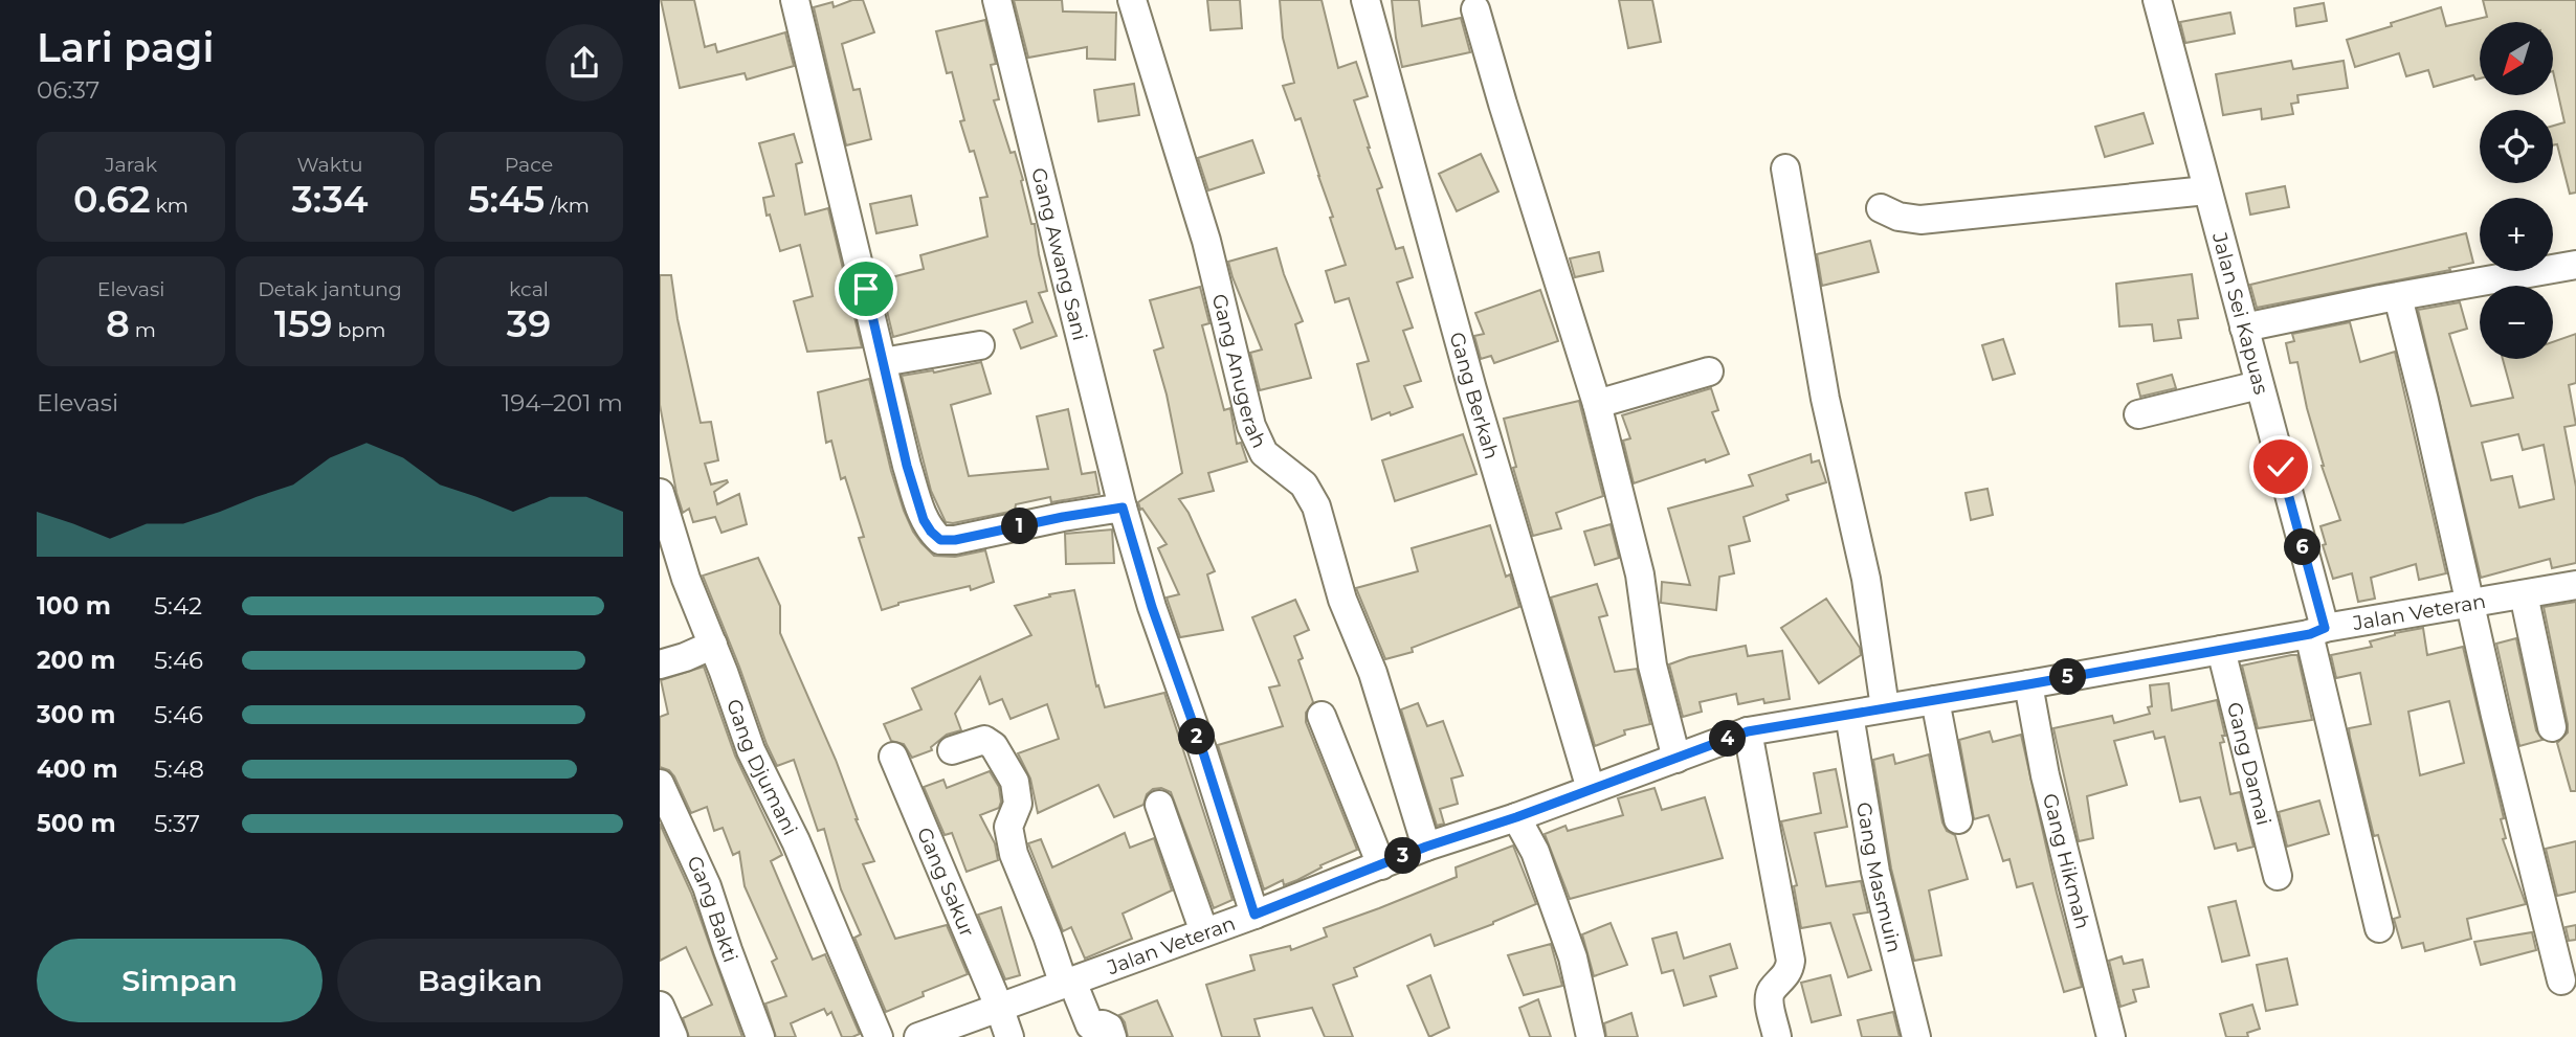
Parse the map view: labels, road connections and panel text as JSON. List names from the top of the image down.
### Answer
{
  "streets": {
    "street": [
      "Gang Awang Sani",
      "Jalan Sei Kapuas",
      "Gang Anugerah",
      "Gang Berkah",
      "Jalan Veteran",
      "Gang Damai",
      "Gang Djumani",
      "Gang Hikmah",
      "Gang Masmuin",
      "Gang Sakur",
      "Gang Bakti"
    ]
  },
  "crossings": [
    ["Gang Awang Sani", "Jalan Veteran"],
    ["Jalan Sei Kapuas", "Jalan Veteran"],
    ["Gang Anugerah", "Jalan Veteran"],
    ["Gang Berkah", "Jalan Veteran"],
    ["Jalan Veteran", "Gang Damai"],
    ["Jalan Veteran", "Gang Hikmah"],
    ["Jalan Veteran", "Gang Masmuin"],
    ["Jalan Veteran", "Gang Sakur"]
  ],
  "north": "bottom left",
  "page": {
    "heading": ["Lari pagi", "06:37"],
    "map_buttons": ["+", "−"],
    "stats": [
      ["Jarak", "0.62 km"],
      ["Waktu", "3:34"],
      ["Pace", "5:45 /km"],
      ["Elevasi", "8 m"],
      ["Detak jantung", "159 bpm"],
      ["kcal", "39"]
    ],
    "chart": ["Elevasi", "194–201 m"],
    "pins": [
      "1",
      "6",
      "5",
      "2",
      "4",
      "3"
    ],
    "list": [
      {
        "name": "100 m",
        "note": "5:42"
      },
      {
        "name": "200 m",
        "note": "5:46"
      },
      {
        "name": "300 m",
        "note": "5:46"
      },
      {
        "name": "400 m",
        "note": "5:48"
      },
      {
        "name": "500 m",
        "note": "5:37"
      }
    ],
    "buttons": ["Simpan", "Bagikan"]
  }
}
